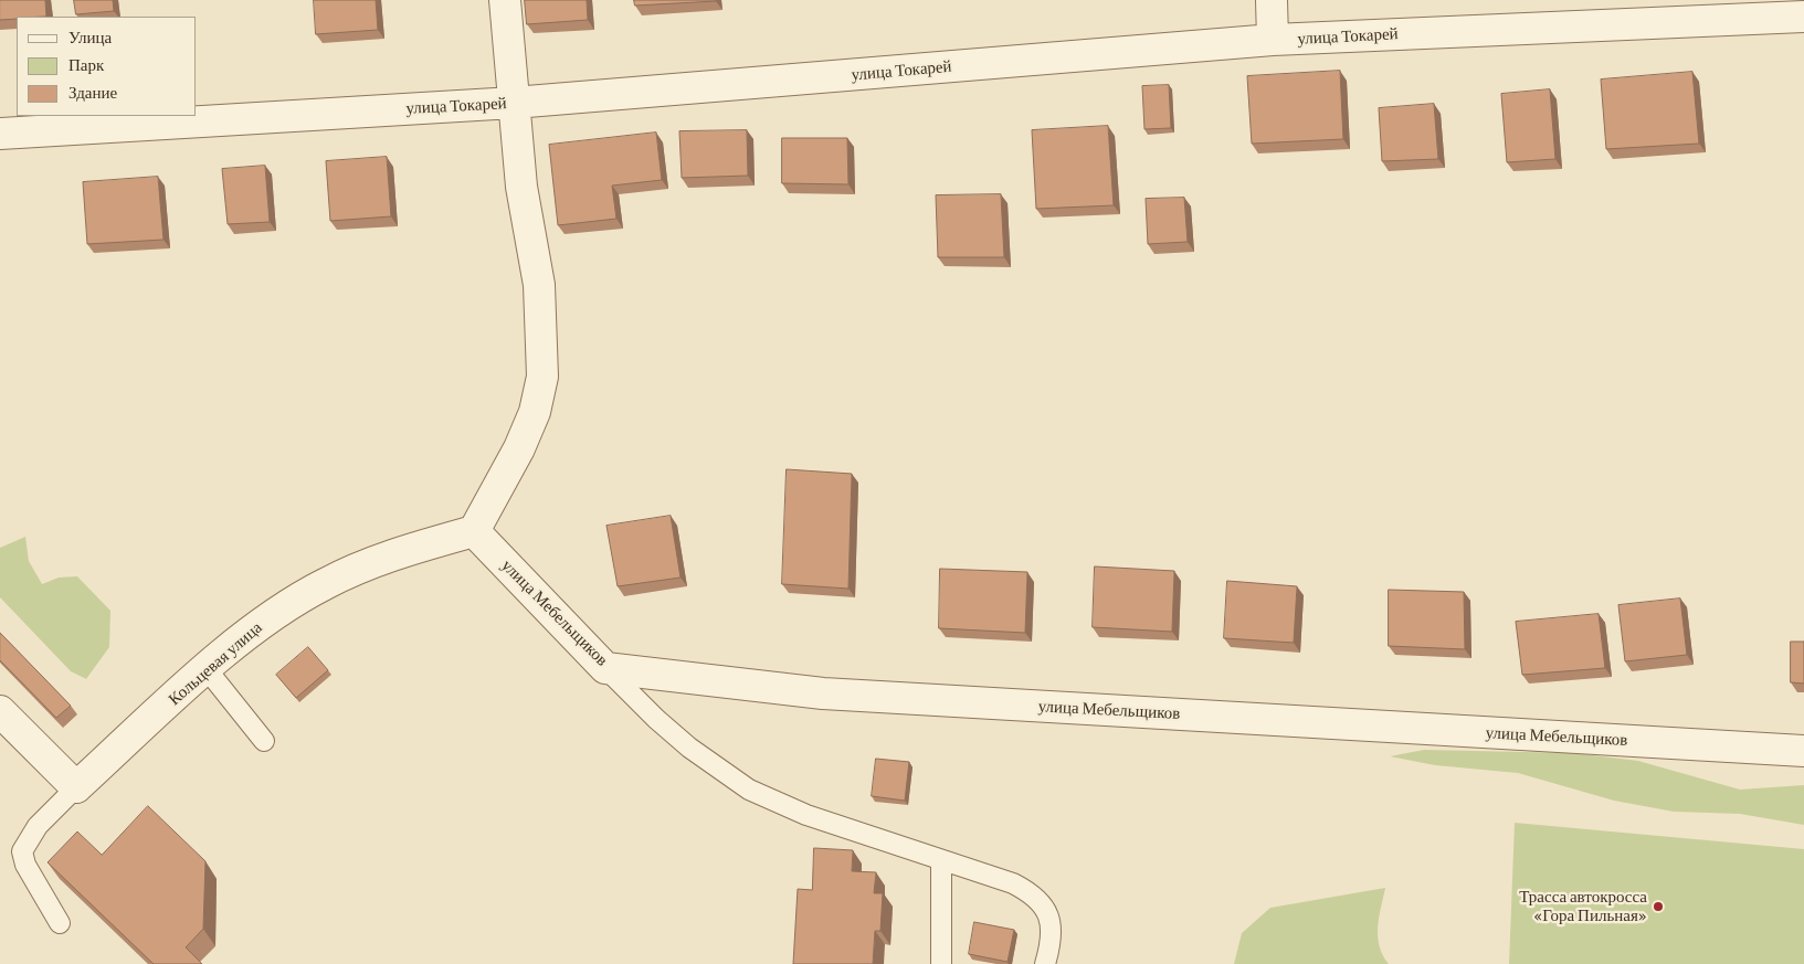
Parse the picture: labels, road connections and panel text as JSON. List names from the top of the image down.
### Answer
{
  "streets": {
    "street": ["улица Токарей", "улица Мебельщиков", "Кольцевая улица"]
  },
  "crossings": [
    ["улица Мебельщиков", "Кольцевая улица"]
  ],
  "places": ["Трасса автокросса «Гора Пильная»"],
  "legend": ["Улица", "Парк", "Здание"]
}
